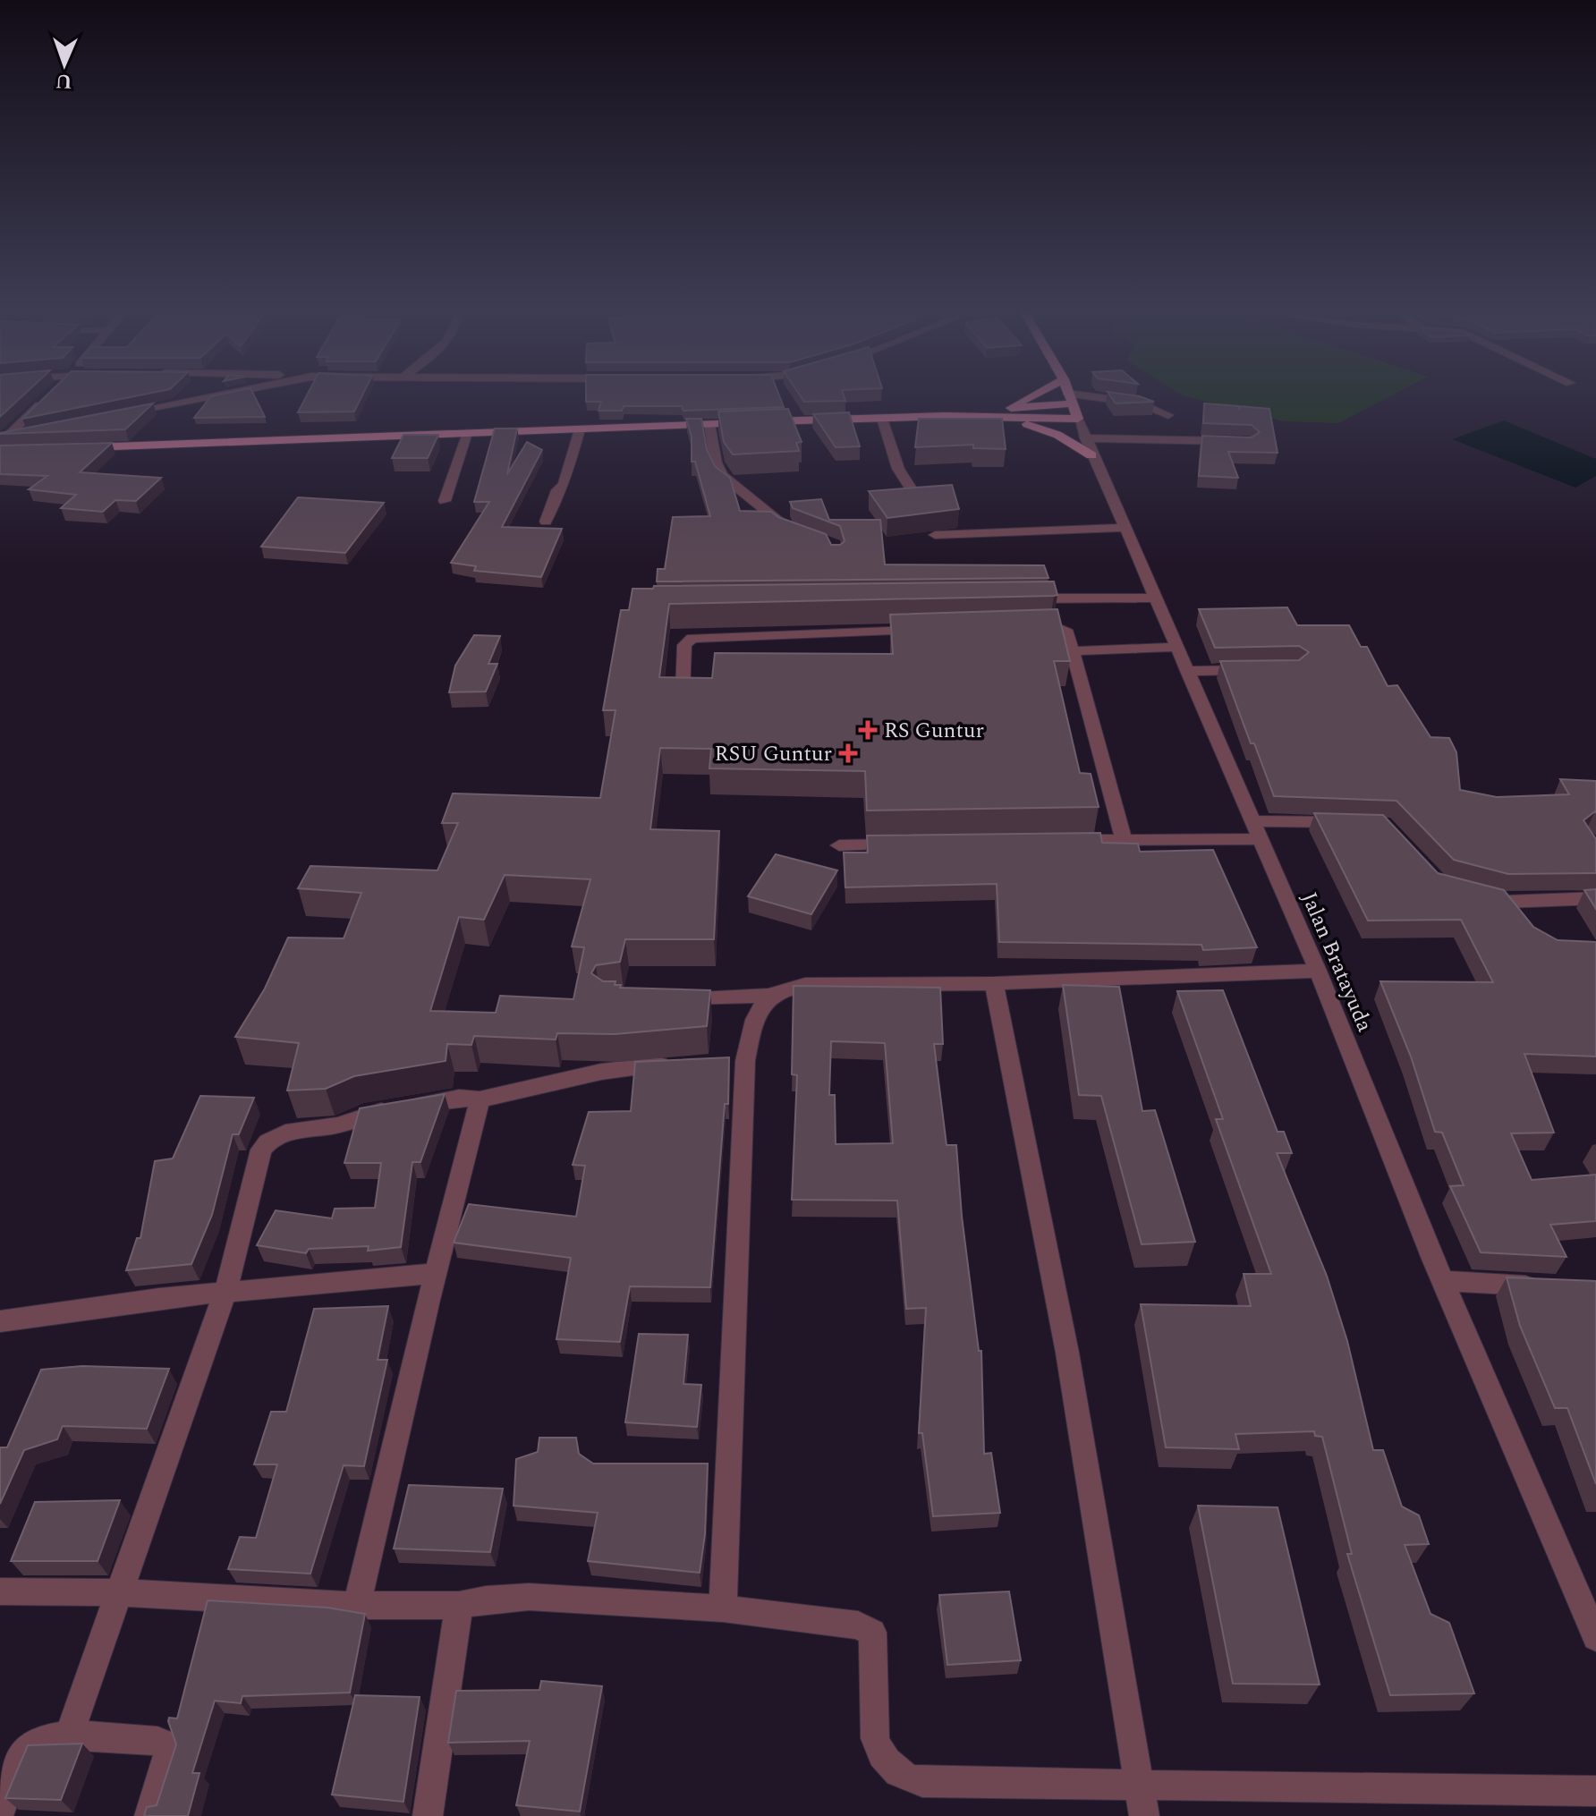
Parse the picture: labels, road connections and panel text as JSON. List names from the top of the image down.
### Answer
{
  "streets": {
    "main road": ["Jalan Bratayuda"]
  },
  "places": {
    "health": ["RS Guntur", "RSU Guntur"]
  },
  "north": "bottom"
}
